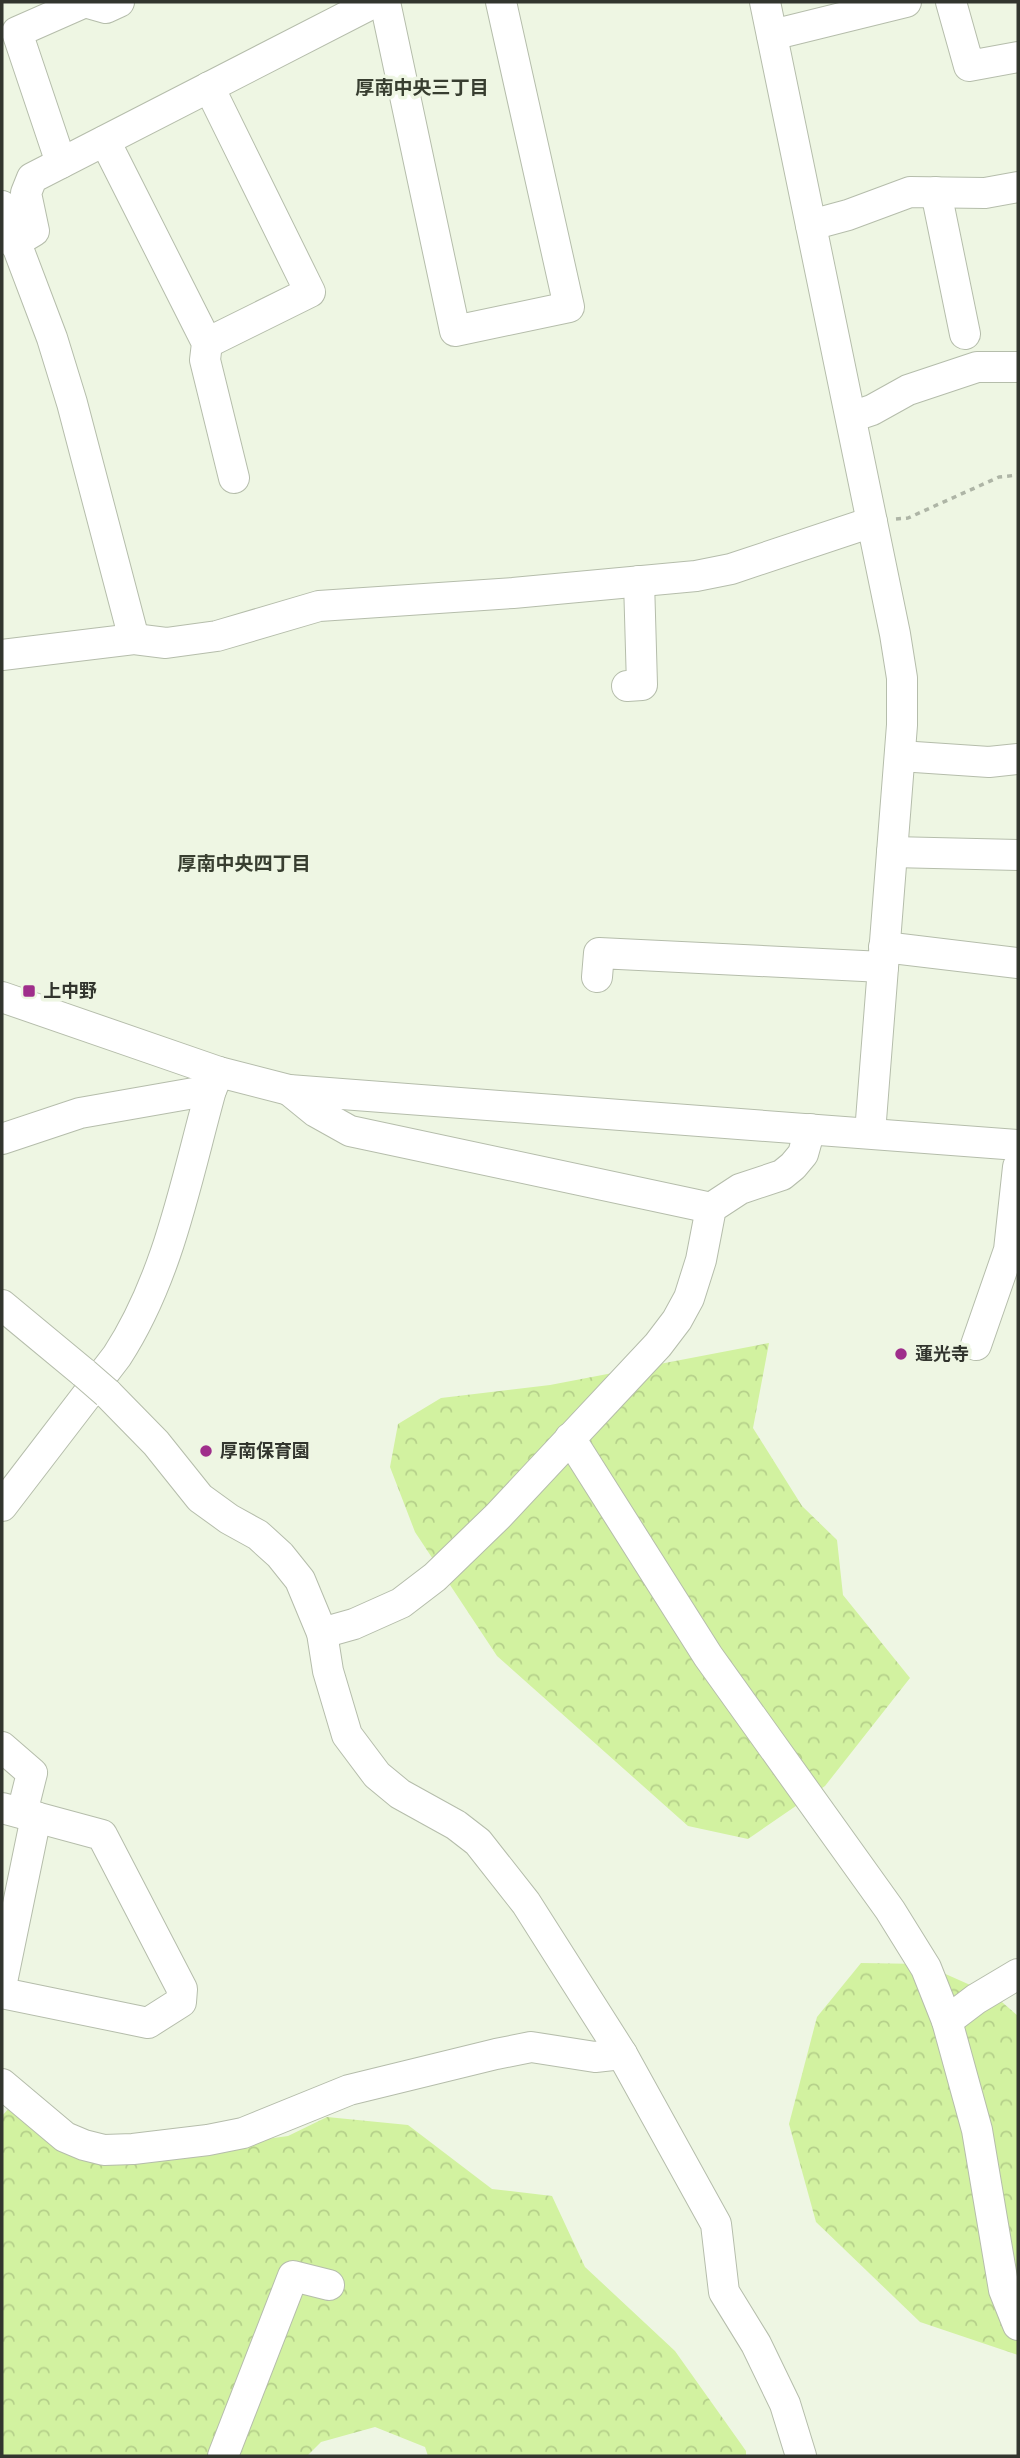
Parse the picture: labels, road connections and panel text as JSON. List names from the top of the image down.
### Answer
{
  "districts": ["厚南中央三丁目", "厚南中央四丁目"],
  "places": {
    "transit": ["上中野"],
    "other": ["蓮光寺", "厚南保育園"]
  }
}
